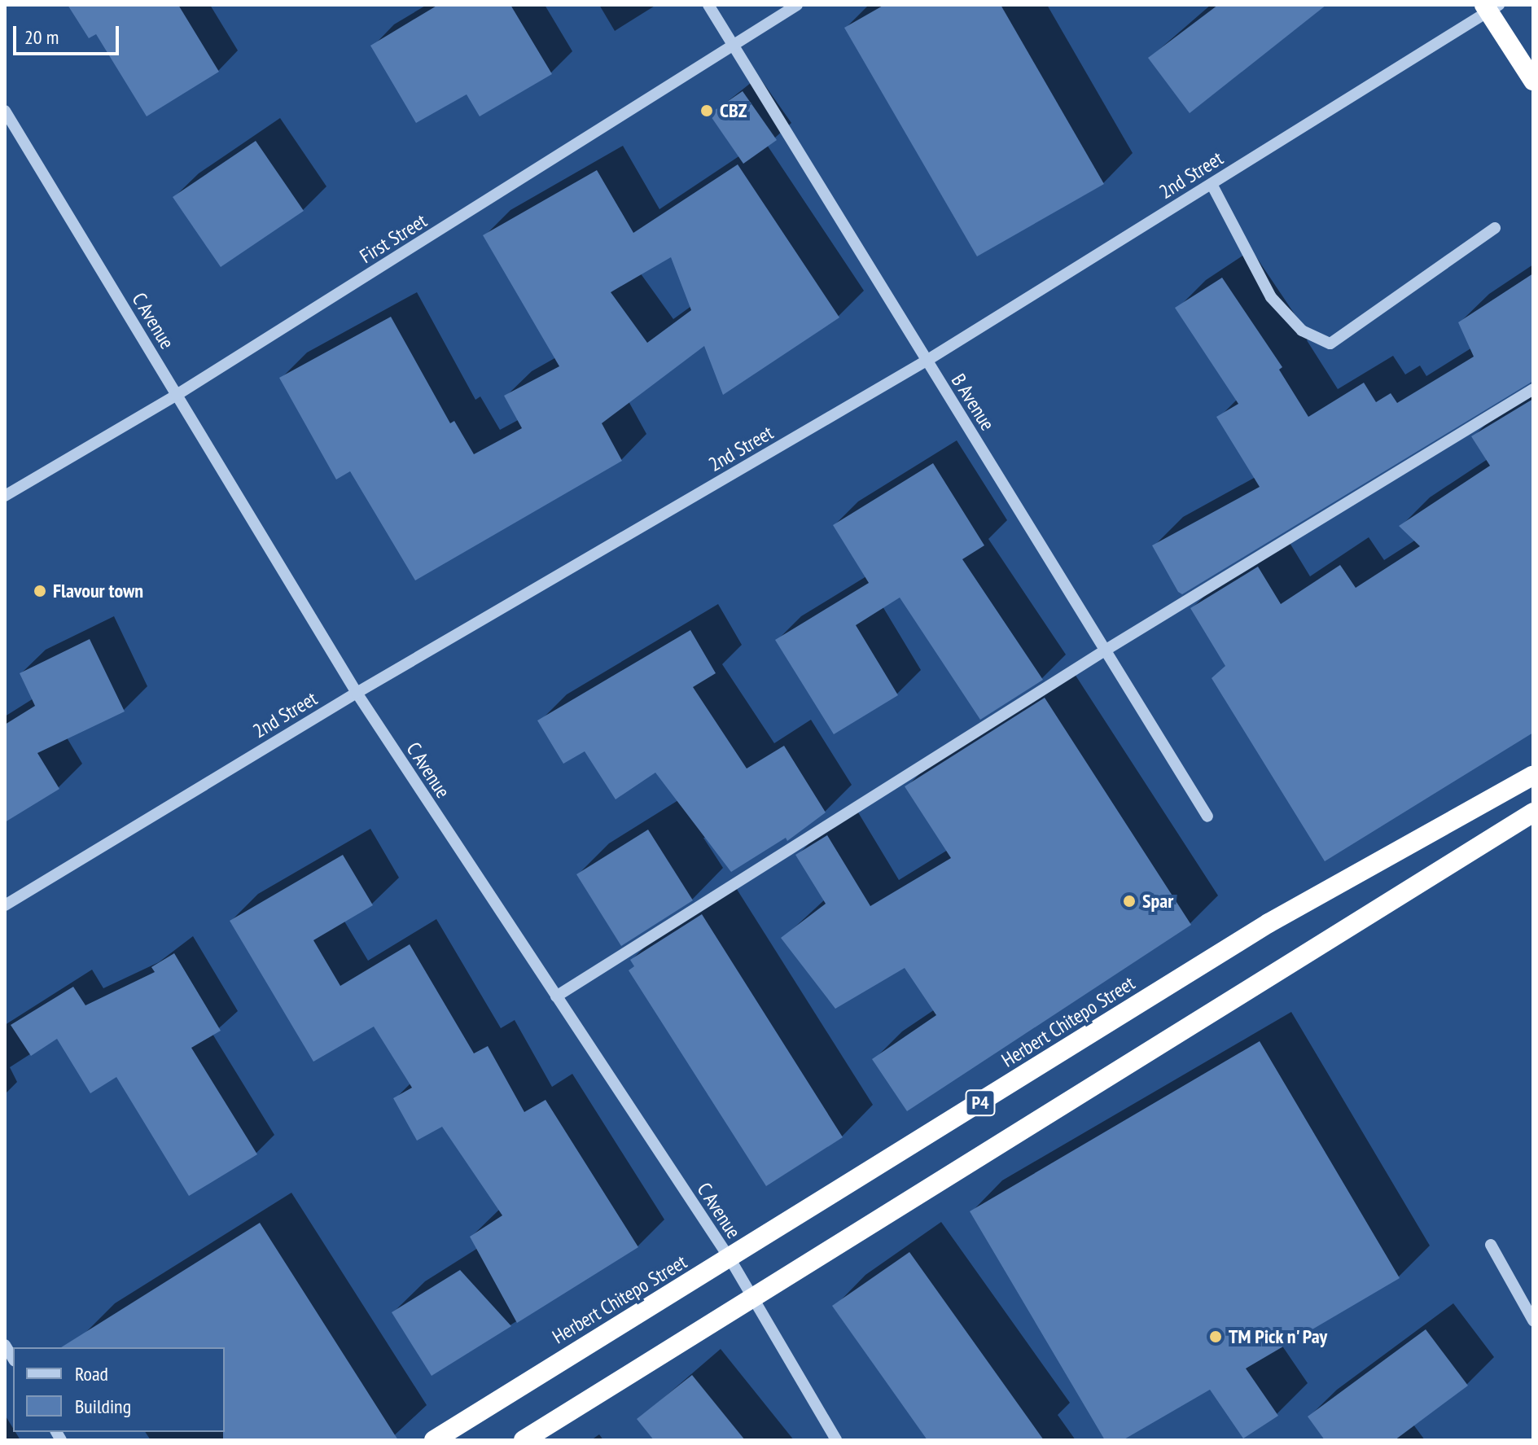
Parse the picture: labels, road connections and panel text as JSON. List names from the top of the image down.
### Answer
{
  "streets": {
    "highway": ["Herbert Chitepo Street", "P4"],
    "street": [
      "2nd Street",
      "First Street",
      "C Avenue",
      "B Avenue"
    ]
  },
  "crossings": [
    ["2nd Street", "C Avenue"],
    ["2nd Street", "B Avenue"],
    ["First Street", "C Avenue"],
    ["First Street", "B Avenue"],
    ["C Avenue", "Herbert Chitepo Street"],
    ["C Avenue", "P4"]
  ],
  "places": [
    "CBZ",
    "Flavour town",
    "Spar",
    "TM Pick n' Pay"
  ],
  "legend": ["Road", "Building"],
  "scale_bar": "20 m"
}
